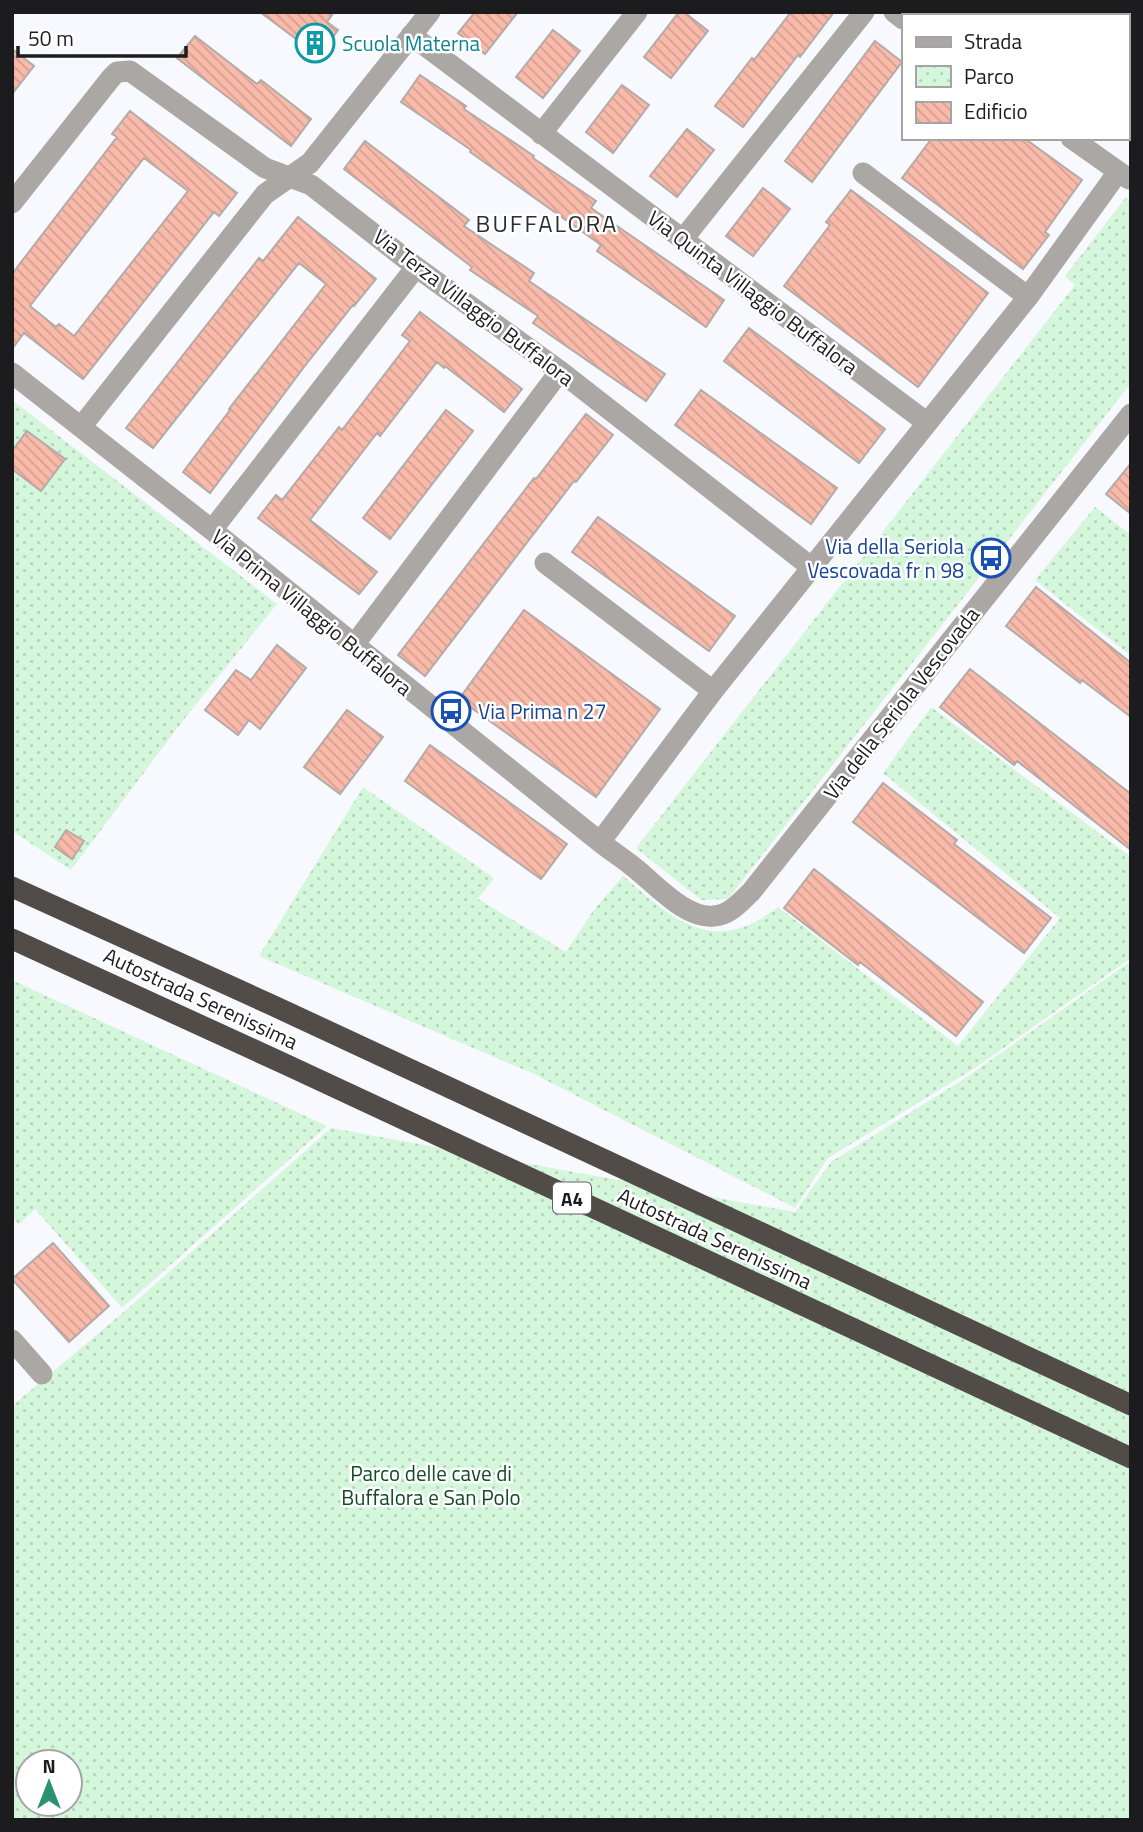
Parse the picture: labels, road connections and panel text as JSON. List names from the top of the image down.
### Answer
{
  "streets": {
    "highway": ["Autostrada Serenissima", "A4"],
    "street": [
      "Via Quinta Villaggio Buffalora",
      "Via Terza Villaggio Buffalora",
      "Via Prima Villaggio Buffalora",
      "Via della Seriola Vescovada"
    ]
  },
  "crossings": [
    ["Via Prima Villaggio Buffalora", "Via della Seriola Vescovada"]
  ],
  "districts": ["BUFFALORA"],
  "parks": ["Parco delle cave di Buffalora e San Polo"],
  "places": {
    "building": ["Scuola Materna"],
    "bus stop": ["Via della Seriola Vescovada fr n 98", "Via Prima n 27"]
  },
  "legend": ["Strada", "Parco", "Edificio"],
  "scale_bar": "50 m",
  "north": "top"
}
